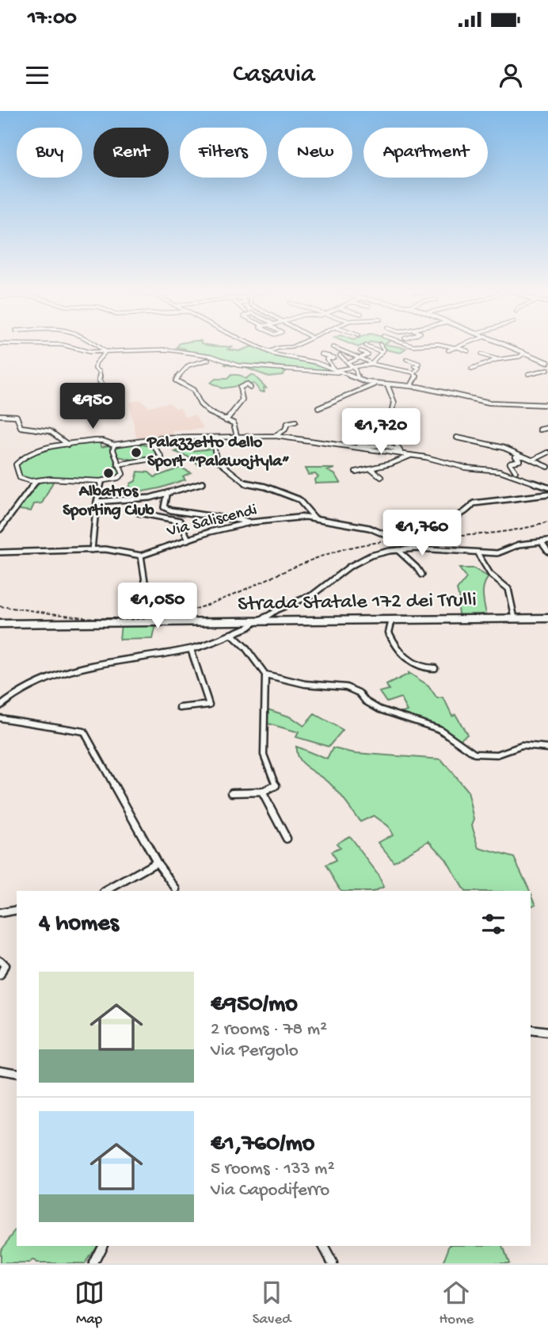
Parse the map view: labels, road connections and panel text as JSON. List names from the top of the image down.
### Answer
{
  "streets": {
    "main road": ["Strada Statale 172 dei Trulli"],
    "street": ["Via Saliscendi"]
  },
  "places": ["Palazzetto dello Sport “Palawojtyla”", "Albatros Sporting Club"],
  "page": {
    "status": "17:00",
    "header": "Casavia",
    "chip": [
      "Buy",
      "Rent",
      "Filters",
      "New",
      "Apartment"
    ],
    "price": [
      "€950",
      "€1,720",
      "€1,760",
      "€1,050"
    ],
    "heading": "4 homes",
    "list": [
      {
        "name": "€950/mo",
        "note": "2 rooms · 78 m² · Via Pergolo"
      },
      {
        "name": "€1,760/mo",
        "note": "5 rooms · 133 m² · Via Capodiferro"
      }
    ],
    "tabs": ["Map", "Saved", "Home"]
  }
}
